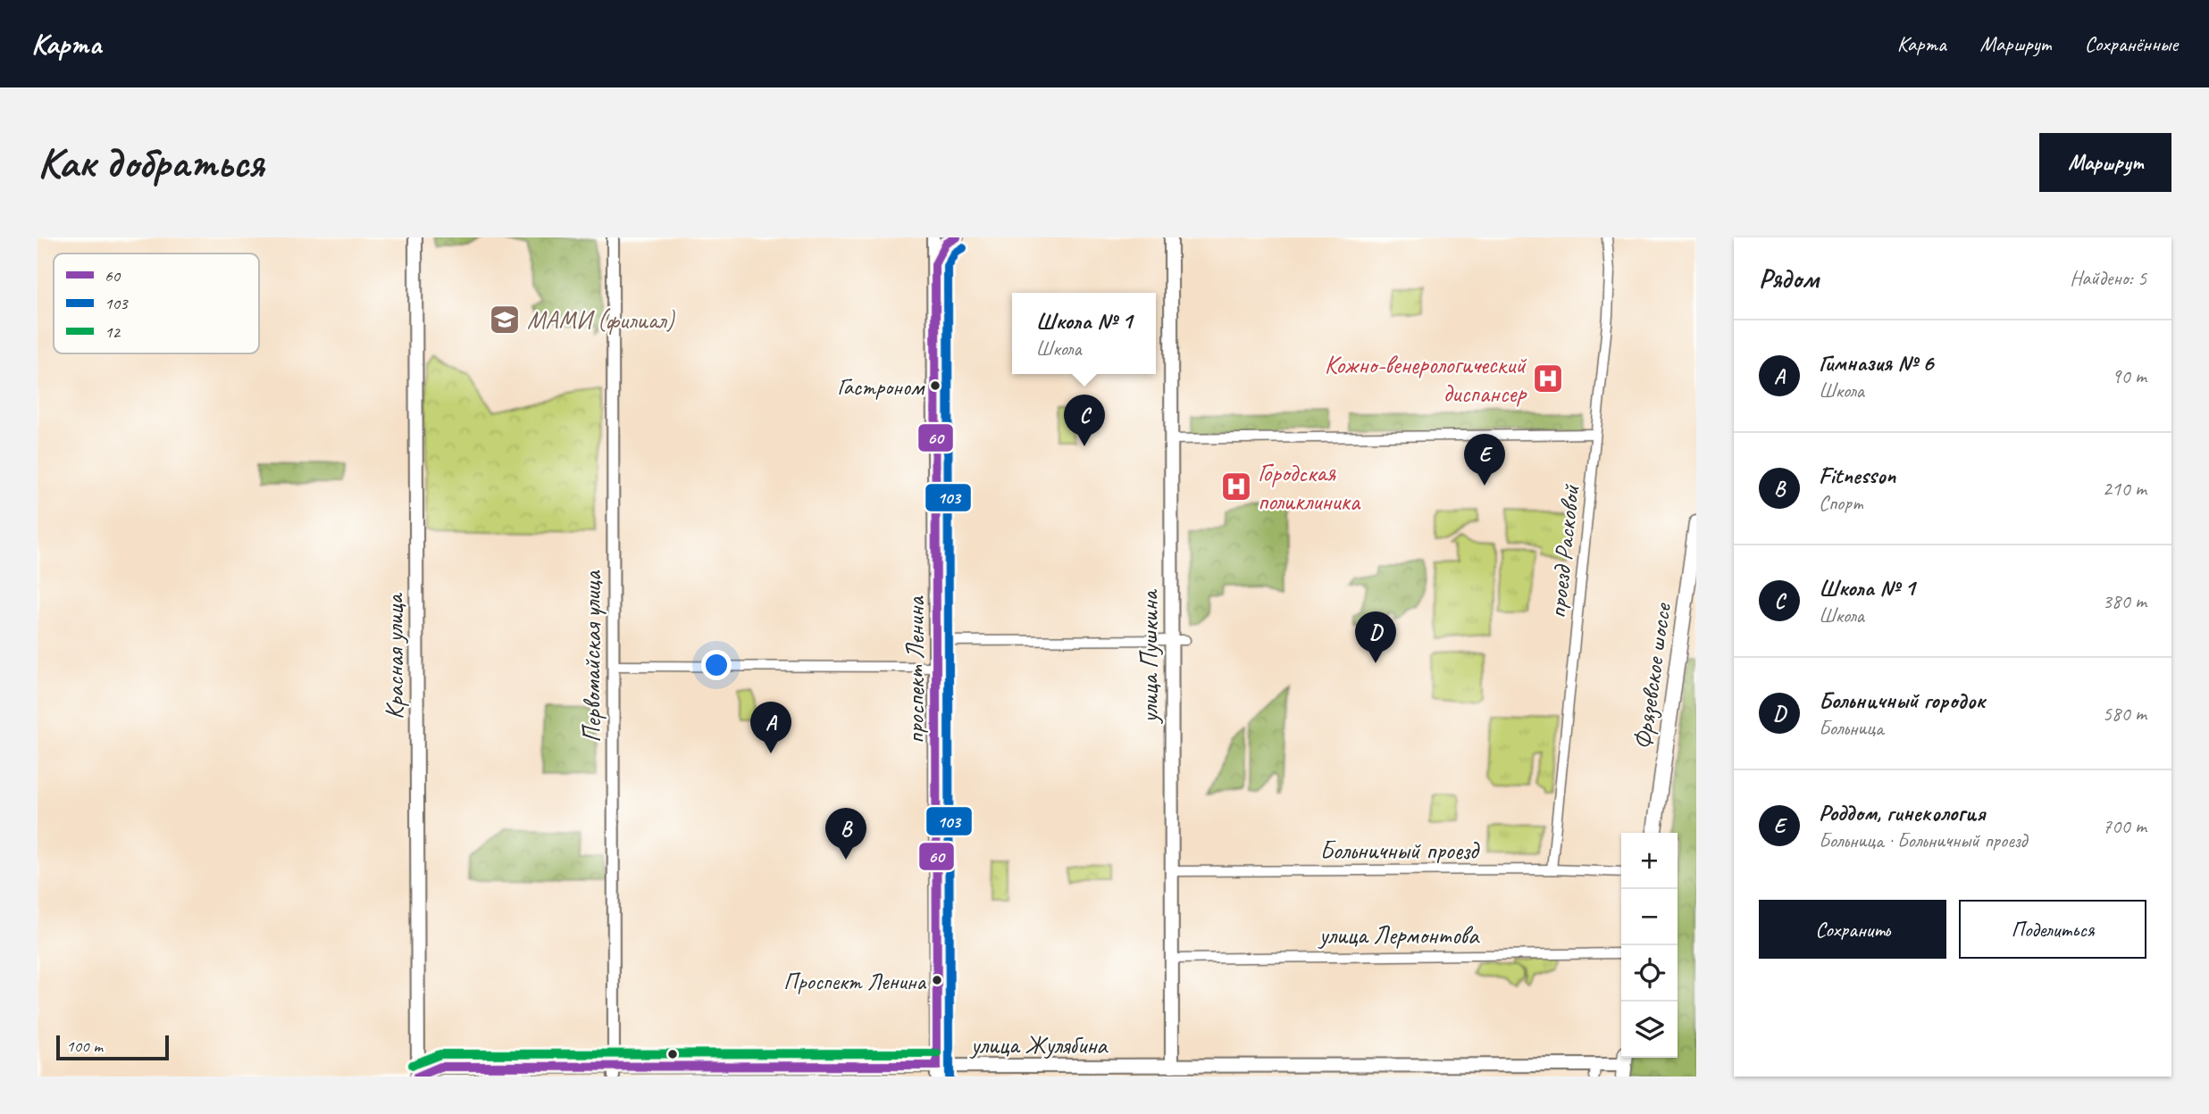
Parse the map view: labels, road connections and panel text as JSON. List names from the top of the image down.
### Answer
{
  "streets": {
    "highway": ["Фрязевское шоссе"],
    "main road": [
      "Красная улица",
      "улица Пушкина",
      "проспект Ленина",
      "улица Жулябина"
    ],
    "street": [
      "проезд Расковой",
      "Первомайская улица",
      "Больничный проезд",
      "улица Лермонтова"
    ]
  },
  "crossings": [
    ["проезд Расковой", "Больничный проезд"],
    ["Красная улица", "улица Жулябина"],
    ["Первомайская улица", "улица Жулябина"],
    ["улица Пушкина", "Больничный проезд"],
    ["улица Пушкина", "улица Лермонтова"],
    ["улица Пушкина", "улица Жулябина"],
    ["проспект Ленина", "улица Жулябина"]
  ],
  "places": {
    "school or university": ["МАМИ (филиал)"],
    "hospital": ["Кожно-венерологический диспансер", "Городская поликлиника"],
    "other": ["Гастроном", "Проспект Ленина"]
  },
  "lines": ["transit line 60", "transit line 103", "transit line 12"],
  "legend": ["60", "103", "12"],
  "scale_bar": "100 m",
  "page": {
    "header": "Карта",
    "nav": ["Карта", "Маршрут", "Сохранённые"],
    "buttons": [
      "Маршрут",
      ["Сохранить", "Поделиться"]
    ],
    "title": "Как добраться",
    "heading": ["Рядом", "Найдено: 5"],
    "popup": ["Школа № 1", "Школа"],
    "list": [
      {
        "mark": "A",
        "name": "Гимназия № 6",
        "note": "Школа",
        "value": "90 m"
      },
      {
        "mark": "B",
        "name": "Fitnesson",
        "note": "Спорт",
        "value": "210 m"
      },
      {
        "mark": "C",
        "name": "Школа № 1",
        "note": "Школа",
        "value": "380 m"
      },
      {
        "mark": "D",
        "name": "Больничный городок",
        "note": "Больница",
        "value": "580 m"
      },
      {
        "mark": "E",
        "name": "Роддом, гинекология",
        "note": "Больница · Больничный проезд",
        "value": "700 m"
      }
    ],
    "pins": [
      "C",
      "E",
      "D",
      "A",
      "B"
    ],
    "map_buttons": ["+", "−"],
    "scale": "100 m"
  }
}
